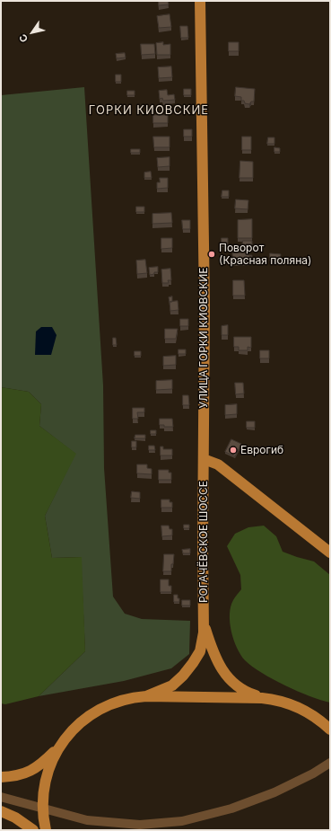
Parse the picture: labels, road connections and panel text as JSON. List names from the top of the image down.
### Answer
{
  "streets": {
    "main road": ["УЛИЦА ГОРКИ КИОВСКИЕ", "РОГАЧЁВСКОЕ ШОССЕ"]
  },
  "crossings": [
    ["УЛИЦА ГОРКИ КИОВСКИЕ", "РОГАЧЁВСКОЕ ШОССЕ"]
  ],
  "districts": ["ГОРКИ КИОВСКИЕ"],
  "places": ["Поворот (Красная поляна)", "Еврогиб"],
  "north": "bottom left"
}
